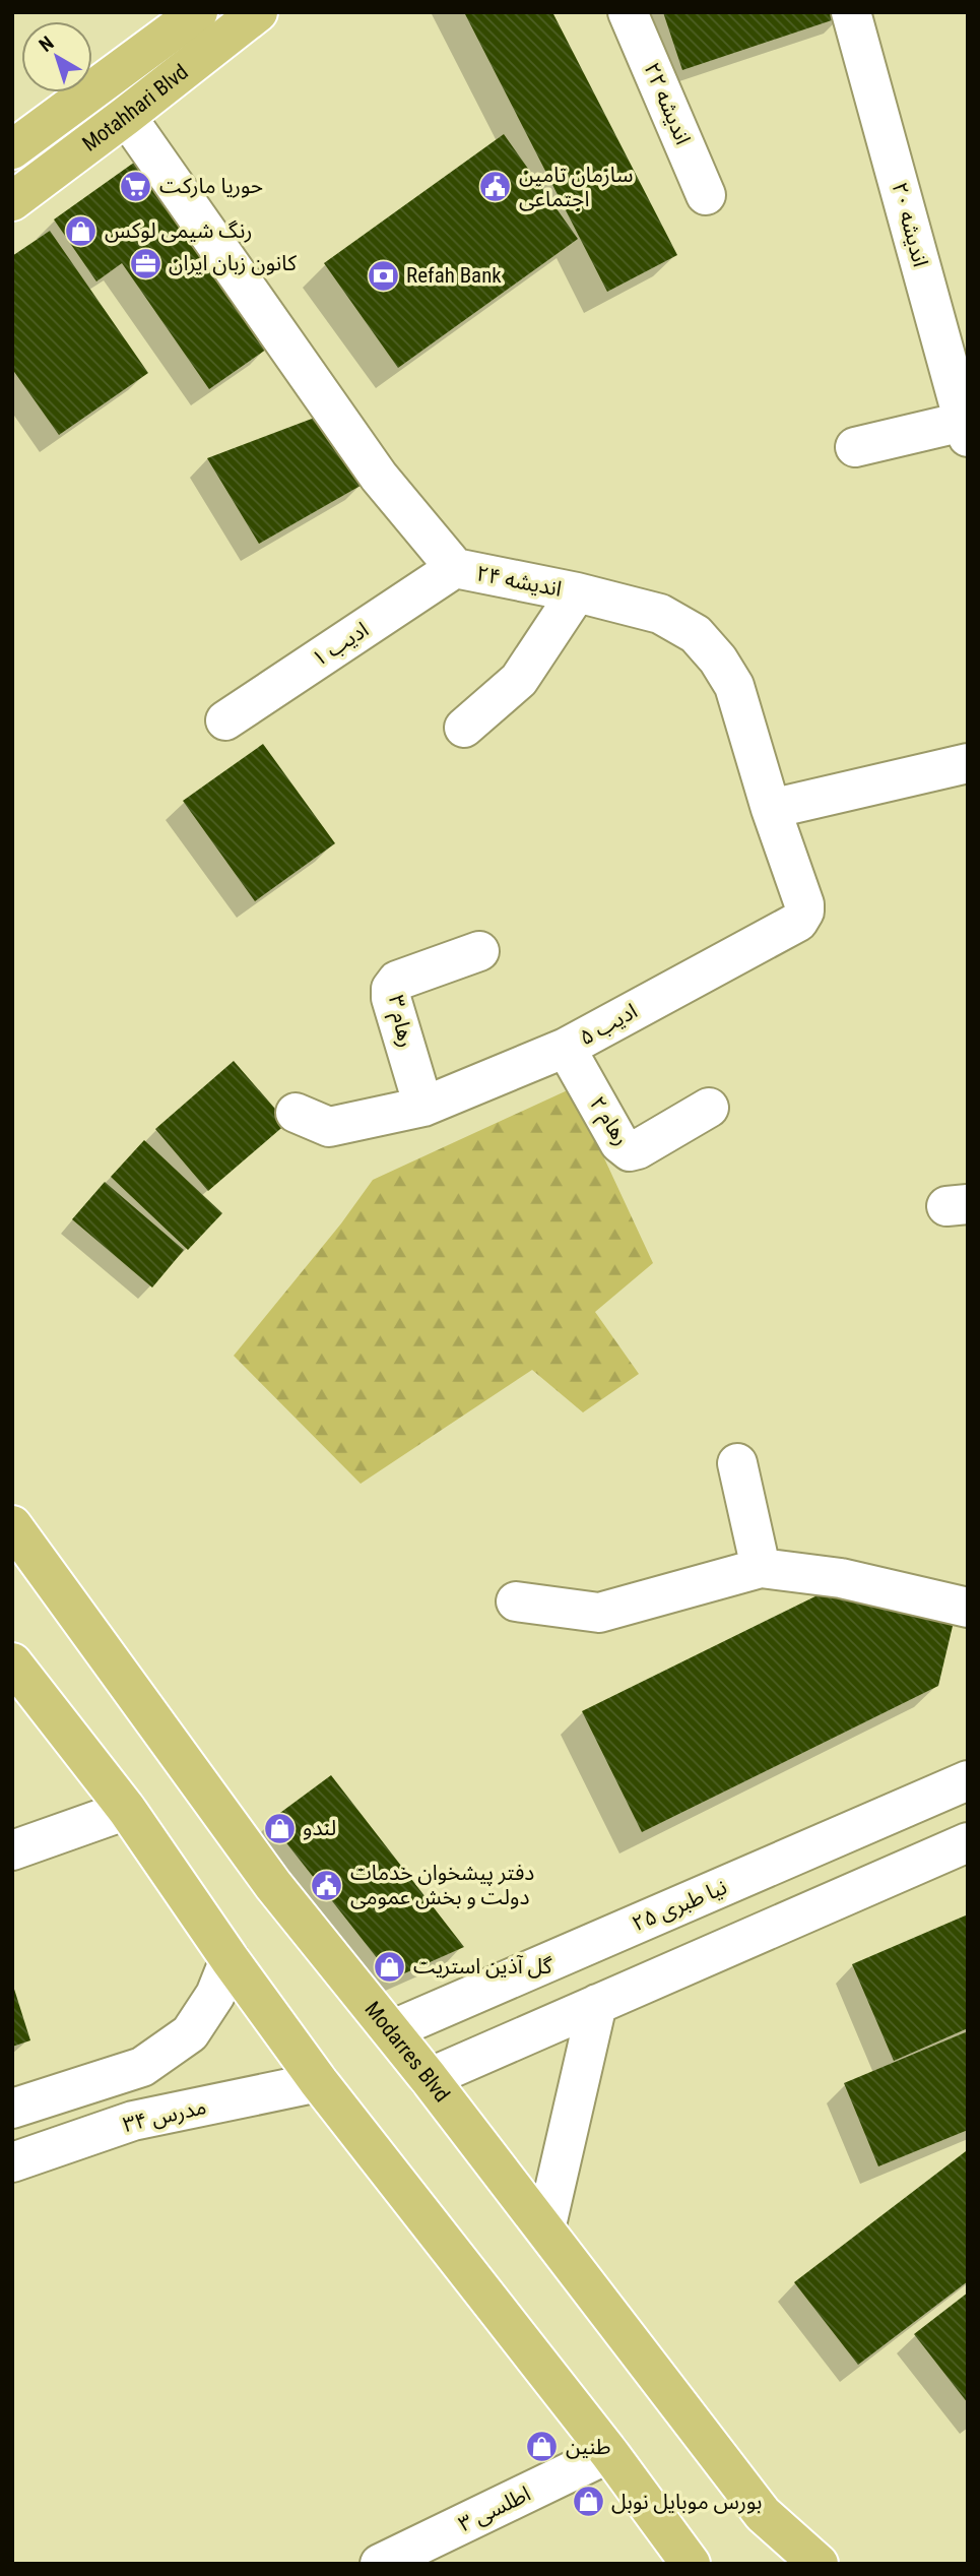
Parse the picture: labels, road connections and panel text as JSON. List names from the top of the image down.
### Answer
{
  "streets": {
    "main road": ["Motahhari Blvd", "Modarres Blvd"],
    "street": [
      "اندیشه ۲۲",
      "اندیشه ۲۰",
      "اندیشه ۲۴",
      "ادیب ۱",
      "رهام ۳",
      "ادیب ۵",
      "رهام ۲",
      "نیا طبری ۲۵",
      "مدرس ۳۴",
      "اطلسی ۳"
    ]
  },
  "crossings": [
    ["Motahhari Blvd", "اندیشه ۲۴"],
    ["اندیشه ۲۴", "ادیب ۱"],
    ["اندیشه ۲۴", "ادیب ۵"],
    ["رهام ۳", "ادیب ۵"],
    ["ادیب ۵", "رهام ۲"],
    ["نیا طبری ۲۵", "Modarres Blvd"]
  ],
  "places": {
    "supermarket": ["حوریا مارکت"],
    "public building": ["سازمان تامین اجتماعی", "دفتر پیشخوان خدمات دولت و بخش عمومی"],
    "shop": [
      "رنگ شیمی لوکس",
      "لندو",
      "گل آذین استریت",
      "طنین",
      "بورس موبایل نوبل"
    ],
    "office": ["کانون زبان ایران"],
    "bank": ["Refah Bank"]
  },
  "north": "top left"
}
